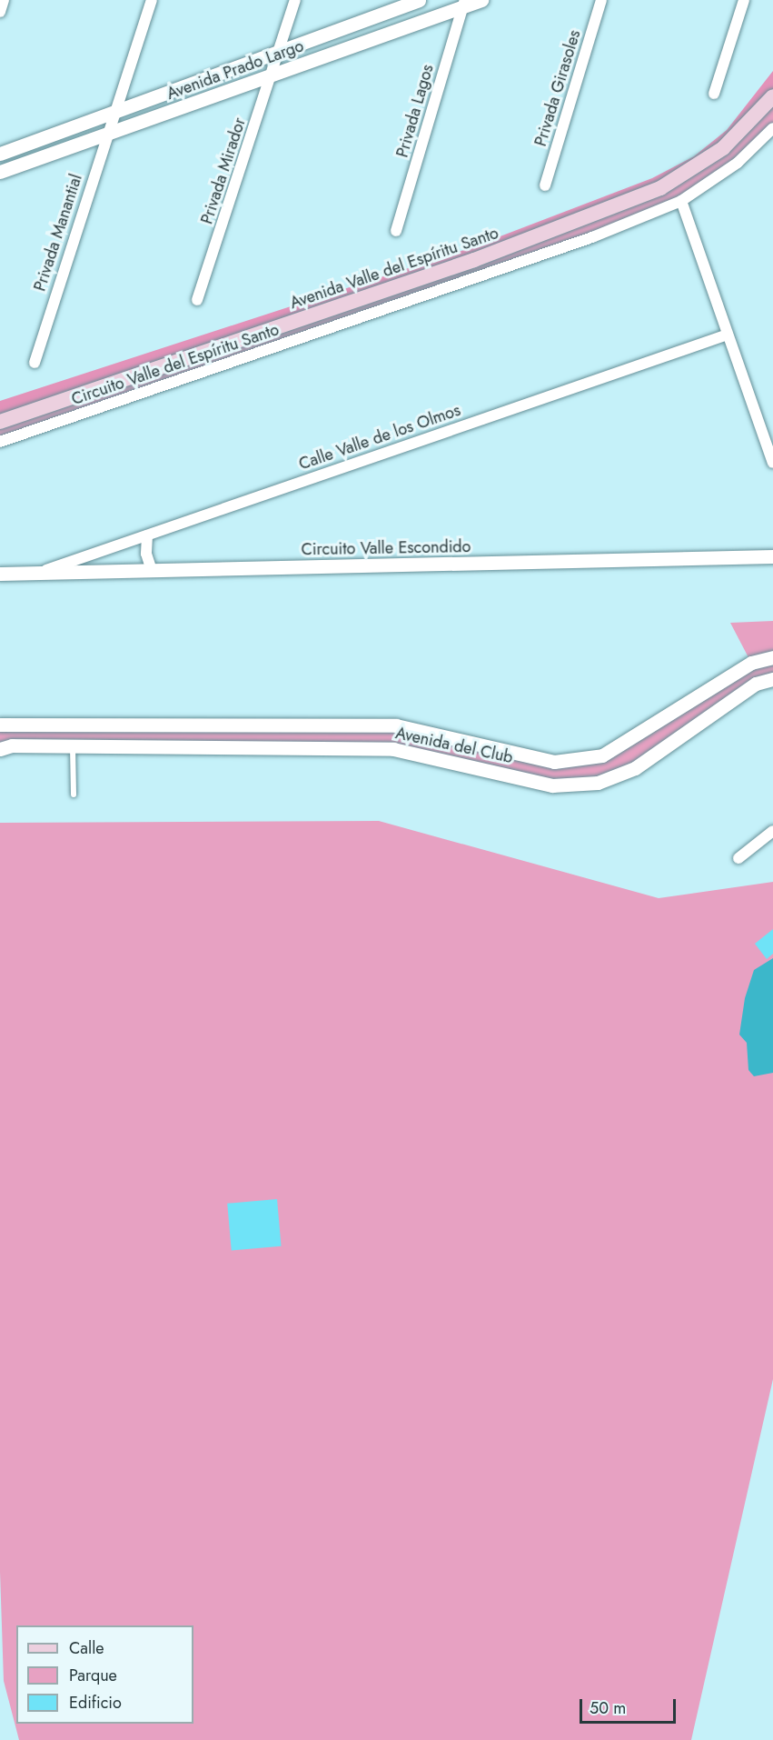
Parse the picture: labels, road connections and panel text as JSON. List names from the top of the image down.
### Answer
{
  "streets": {
    "main road": ["Avenida Valle del Espíritu Santo"],
    "street": [
      "Avenida Prado Largo",
      "Privada Girasoles",
      "Privada Lagos",
      "Privada Mirador",
      "Privada Manantial",
      "Circuito Valle del Espíritu Santo",
      "Calle Valle de los Olmos",
      "Circuito Valle Escondido",
      "Avenida del Club"
    ]
  },
  "crossings": [
    ["Avenida Prado Largo", "Privada Lagos"],
    ["Avenida Prado Largo", "Privada Mirador"],
    ["Avenida Prado Largo", "Privada Manantial"],
    ["Calle Valle de los Olmos", "Circuito Valle Escondido"]
  ],
  "legend": ["Calle", "Parque", "Edificio"],
  "scale_bar": "50 m"
}
